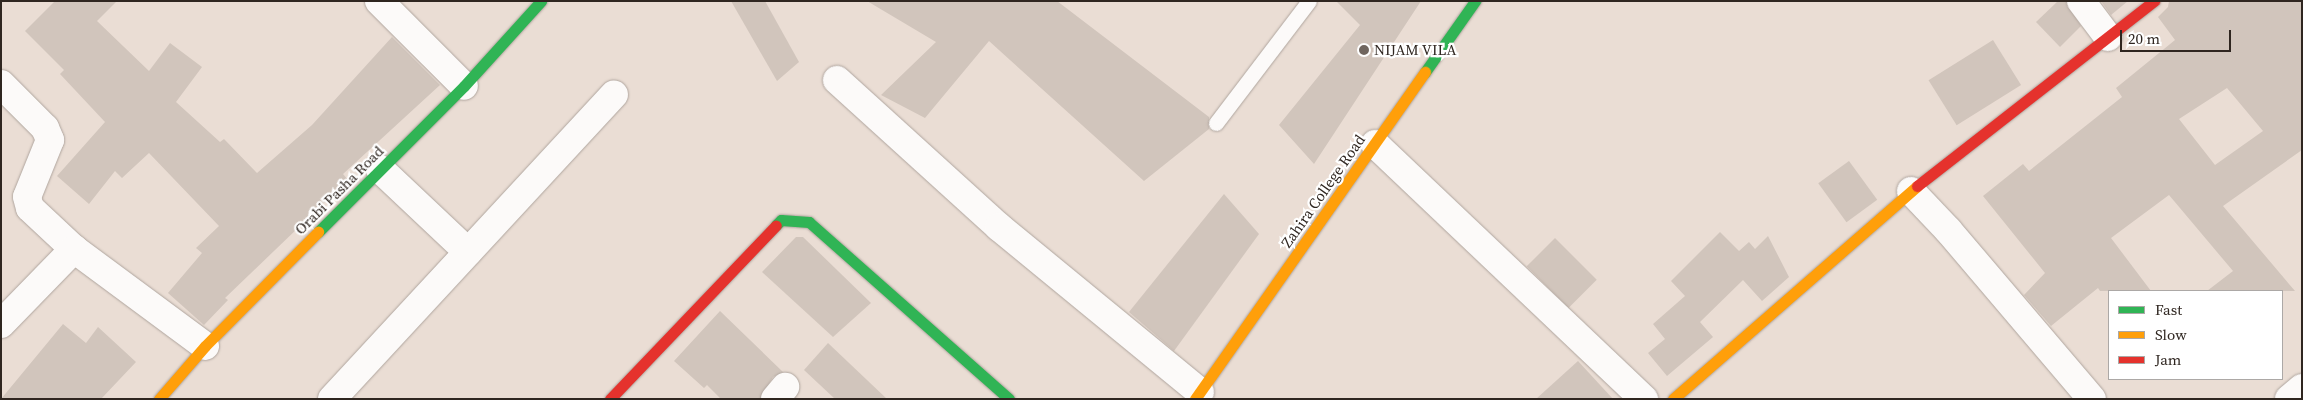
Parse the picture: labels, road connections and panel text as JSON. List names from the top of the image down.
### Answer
{
  "streets": {
    "street": ["Orabi Pasha Road", "Zahira College Road"]
  },
  "places": ["NIJAM VILA"],
  "legend": ["Fast", "Slow", "Jam"],
  "scale_bar": "20 m"
}
